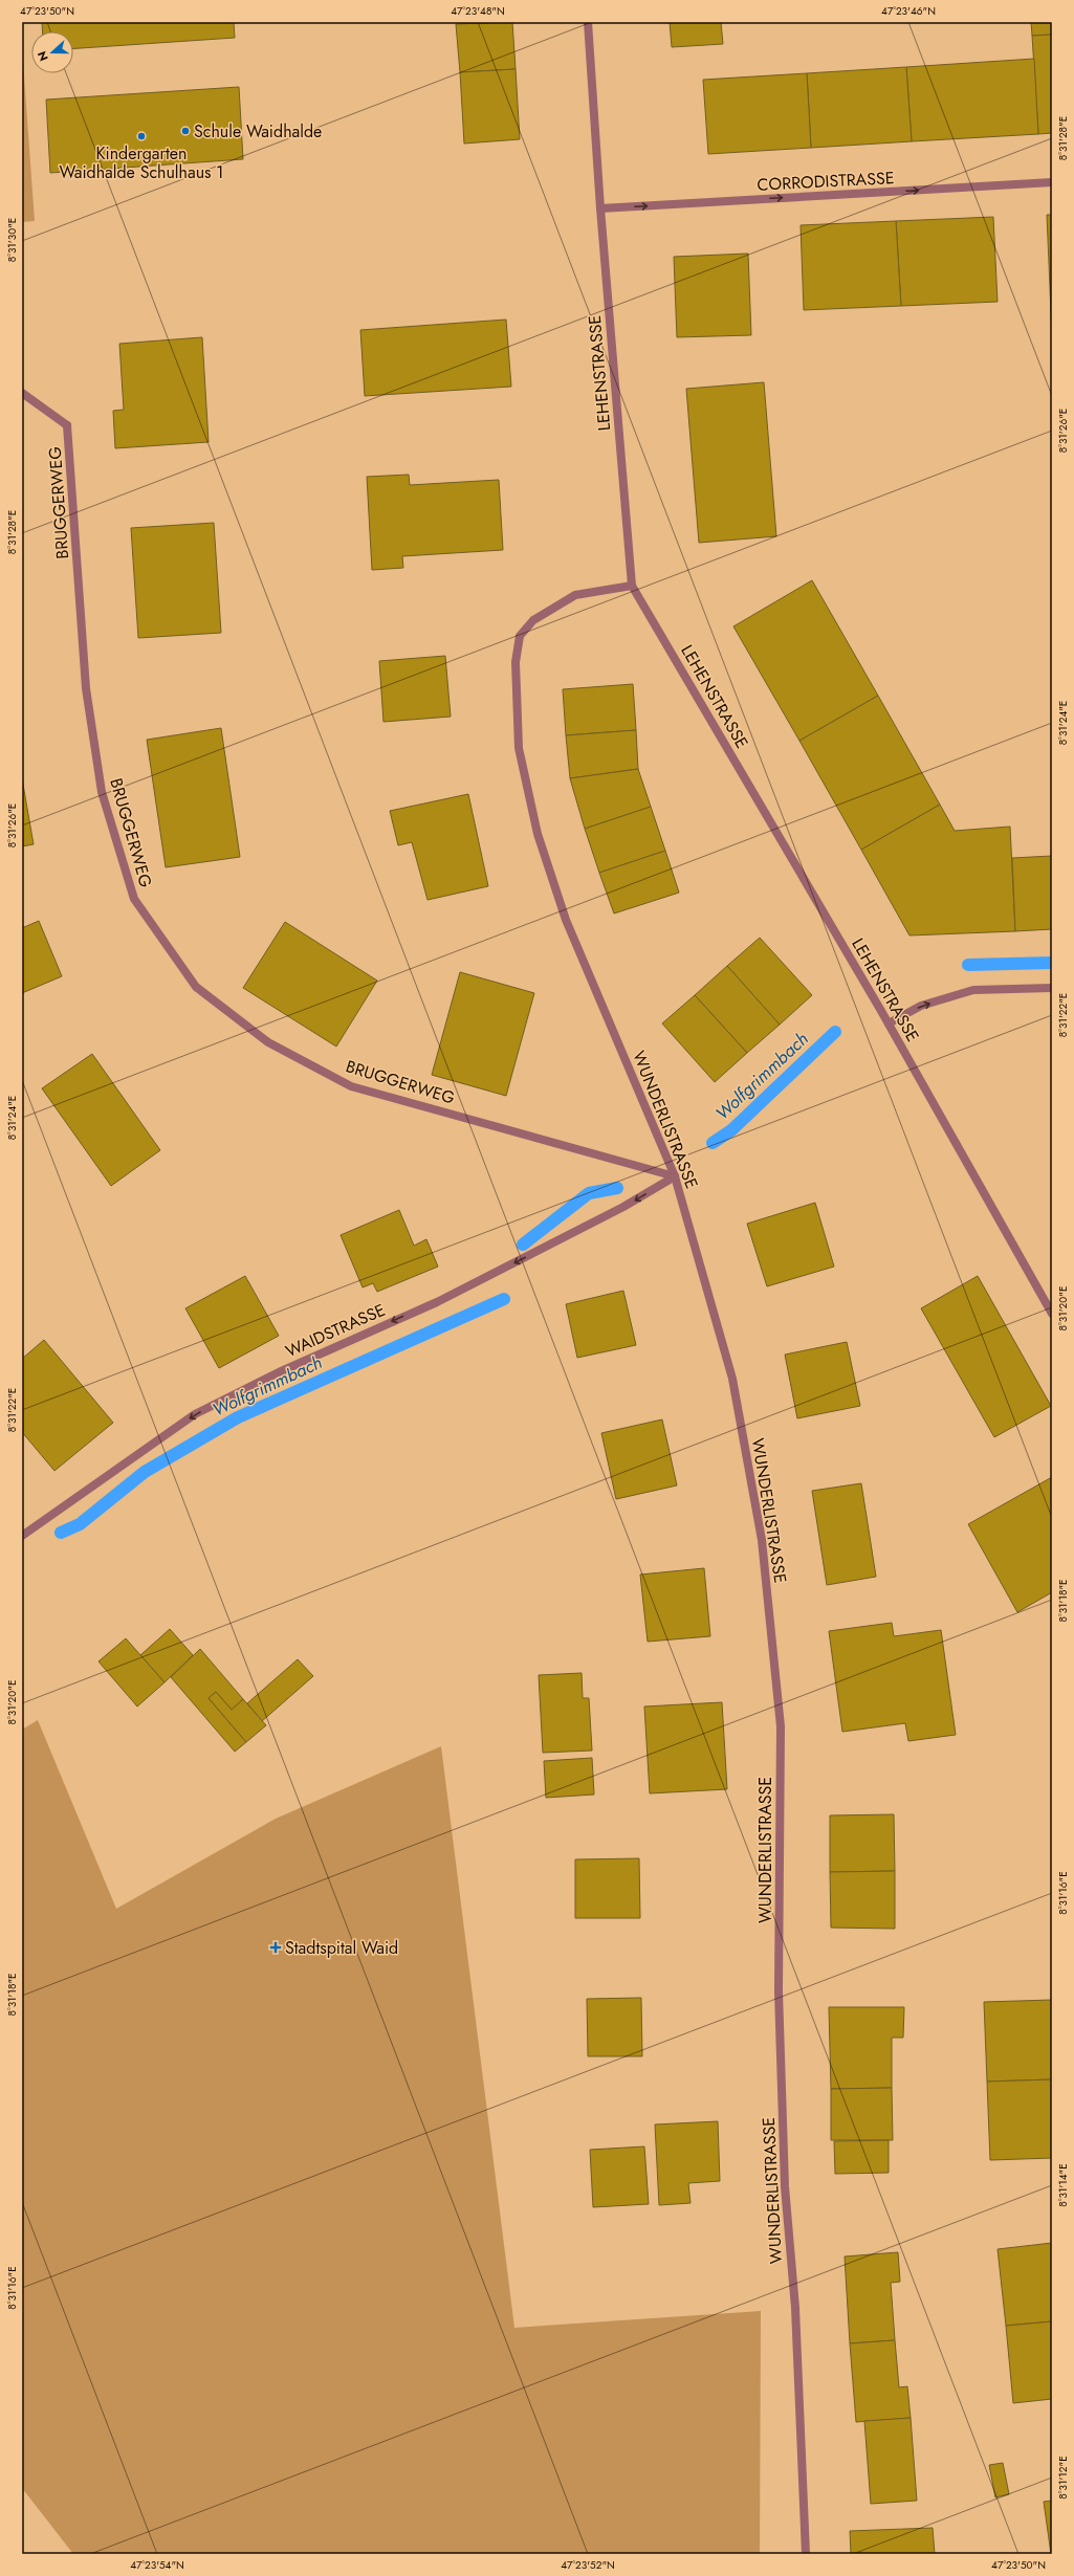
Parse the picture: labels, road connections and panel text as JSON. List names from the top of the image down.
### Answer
{
  "streets": {
    "street": [
      "CORRODISTRASSE",
      "LEHENSTRASSE",
      "BRUGGERWEG",
      "WUNDERLISTRASSE",
      "WAIDSTRASSE"
    ]
  },
  "crossings": [
    ["CORRODISTRASSE", "LEHENSTRASSE"],
    ["LEHENSTRASSE", "WUNDERLISTRASSE"],
    ["BRUGGERWEG", "WUNDERLISTRASSE"],
    ["BRUGGERWEG", "WAIDSTRASSE"],
    ["WUNDERLISTRASSE", "WAIDSTRASSE"]
  ],
  "one_way": ["CORRODISTRASSE", "WAIDSTRASSE"],
  "water": ["Wolfgrimmbach"],
  "places": {
    "other": ["Schule Waidhalde", "Kindergarten Waidhalde Schulhaus 1"],
    "health": ["Stadtspital Waid"]
  },
  "north": "left",
  "coordinates": [
    "47°23'50\"N",
    "47°23'48\"N",
    "47°23'46\"N",
    "8°31'28\"E",
    "8°31'30\"E",
    "8°31'26\"E",
    "8°31'24\"E",
    "8°31'22\"E",
    "8°31'20\"E",
    "8°31'18\"E",
    "8°31'16\"E",
    "8°31'14\"E",
    "8°31'12\"E",
    "47°23'54\"N",
    "47°23'52\"N"
  ]
}
